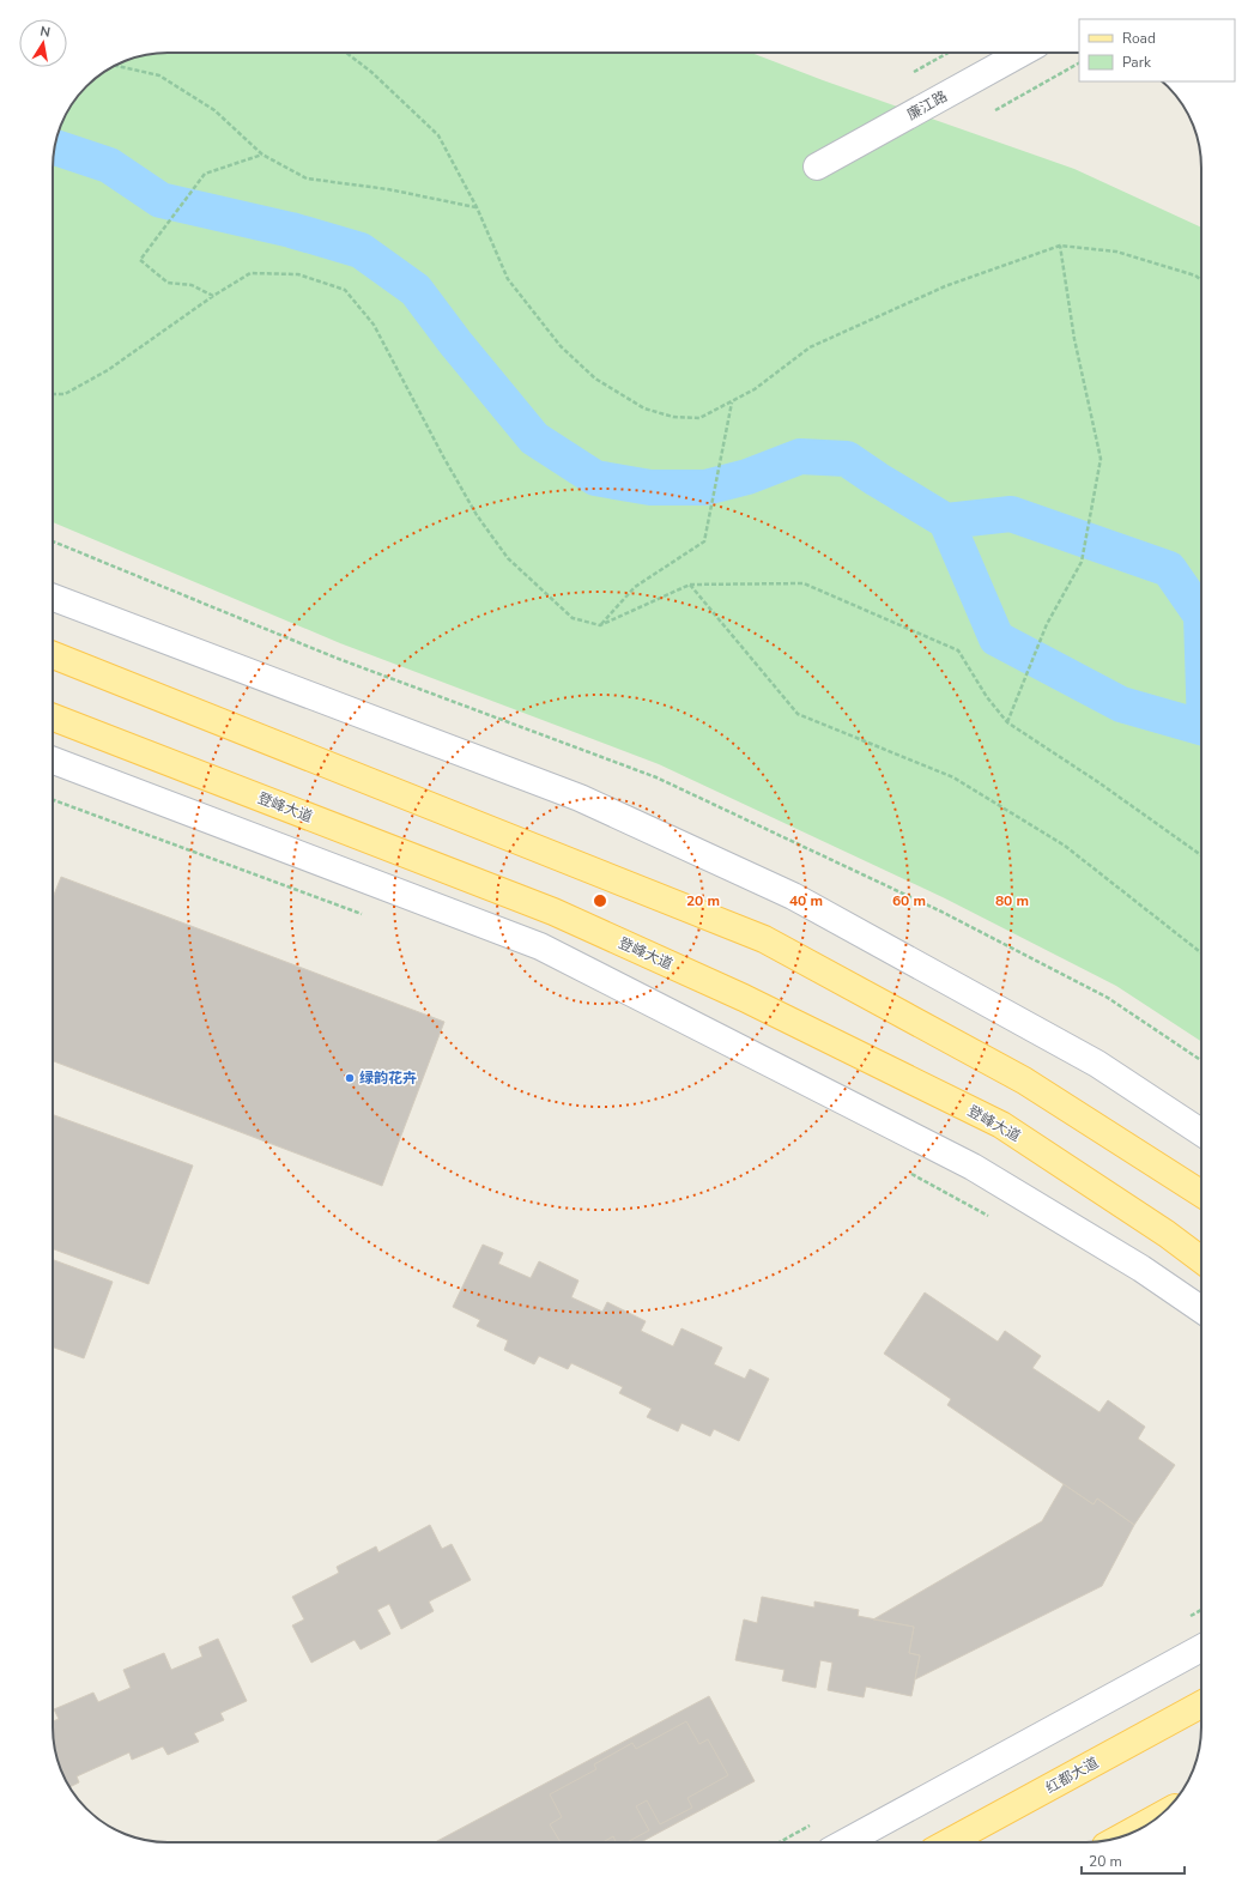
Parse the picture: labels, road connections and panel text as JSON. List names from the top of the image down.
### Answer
{
  "streets": {
    "main road": ["登峰大道", "红都大道"],
    "street": ["廉江路"]
  },
  "places": ["绿韵花卉"],
  "legend": ["Road", "Park"],
  "scale_bar": "20 m",
  "north": "top",
  "rings": [
    "20 m",
    "40 m",
    "60 m",
    "80 m"
  ]
}
